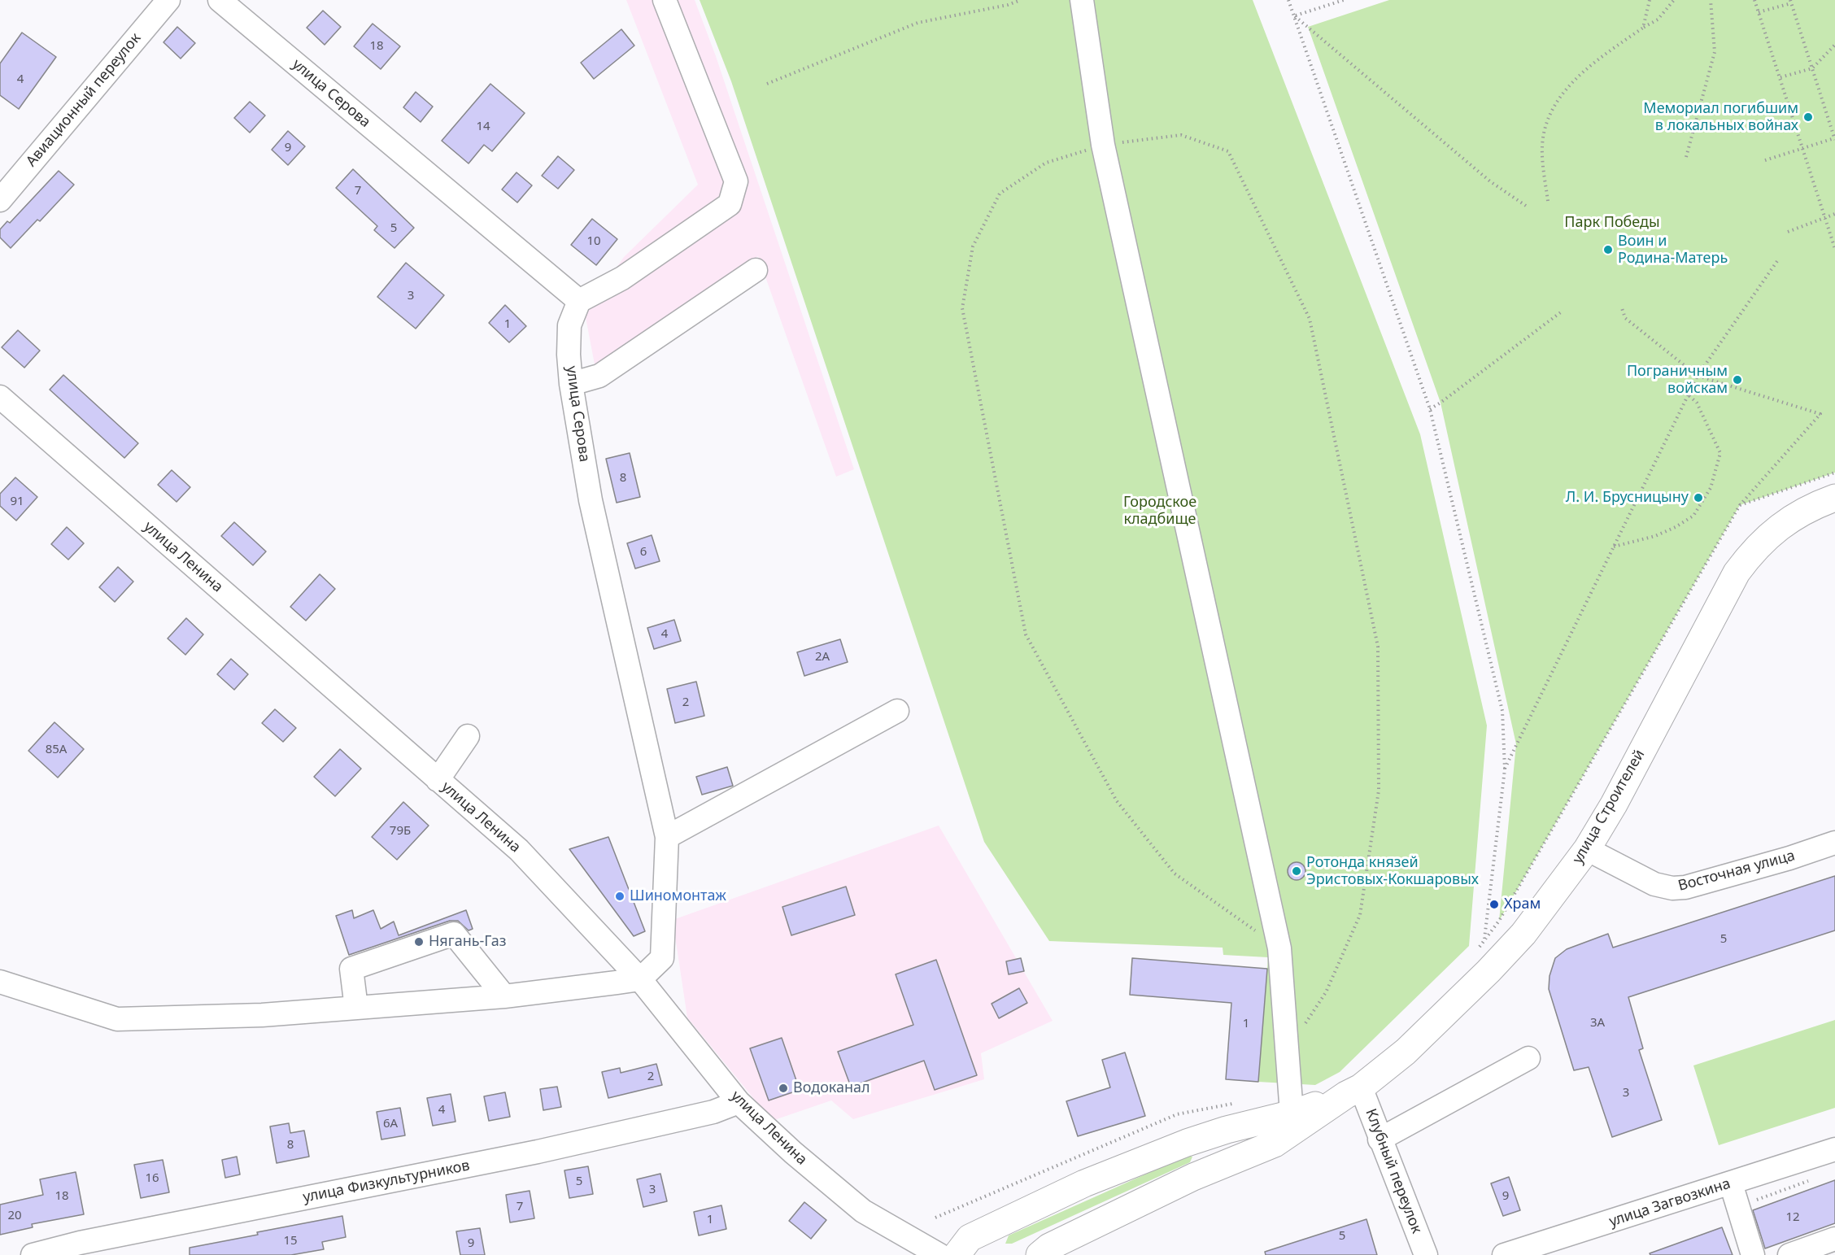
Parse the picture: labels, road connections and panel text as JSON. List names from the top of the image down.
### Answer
{
  "streets": {
    "main road": ["улица Строителей"],
    "street": [
      "улица Серова",
      "Авиационный переулок",
      "улица Ленина",
      "Восточная улица",
      "Клубный переулок",
      "улица Физкультурников",
      "улица Загвозкина"
    ]
  },
  "crossings": [
    ["улица Серова", "улица Ленина"],
    ["улица Ленина", "улица Физкультурников"],
    ["улица Строителей", "Восточная улица"],
    ["улица Строителей", "Клубный переулок"]
  ],
  "parks": ["Парк Победы", "Городское кладбище"],
  "places": [
    "Мемориал погибшим в локальных войнах",
    "Воин и Родина-Матерь",
    "Пограничным войскам",
    "Л. И. Брусницыну",
    "Ротонда князей Эристовых-Кокшаровых",
    "Шиномонтаж",
    "Храм",
    "Нягань-Газ",
    "Водоканал"
  ],
  "house_numbers": [
    "18",
    "4",
    "14",
    "9",
    "7",
    "5",
    "10",
    "3",
    "1",
    "8",
    "91",
    "6",
    "4",
    "2А",
    "2",
    "85А",
    "79Б",
    "5",
    "3А",
    "1",
    "2",
    "3",
    "4",
    "6А",
    "8",
    "16",
    "5",
    "3",
    "18",
    "9",
    "7",
    "20",
    "12",
    "1",
    "5",
    "15",
    "9"
  ]
}
